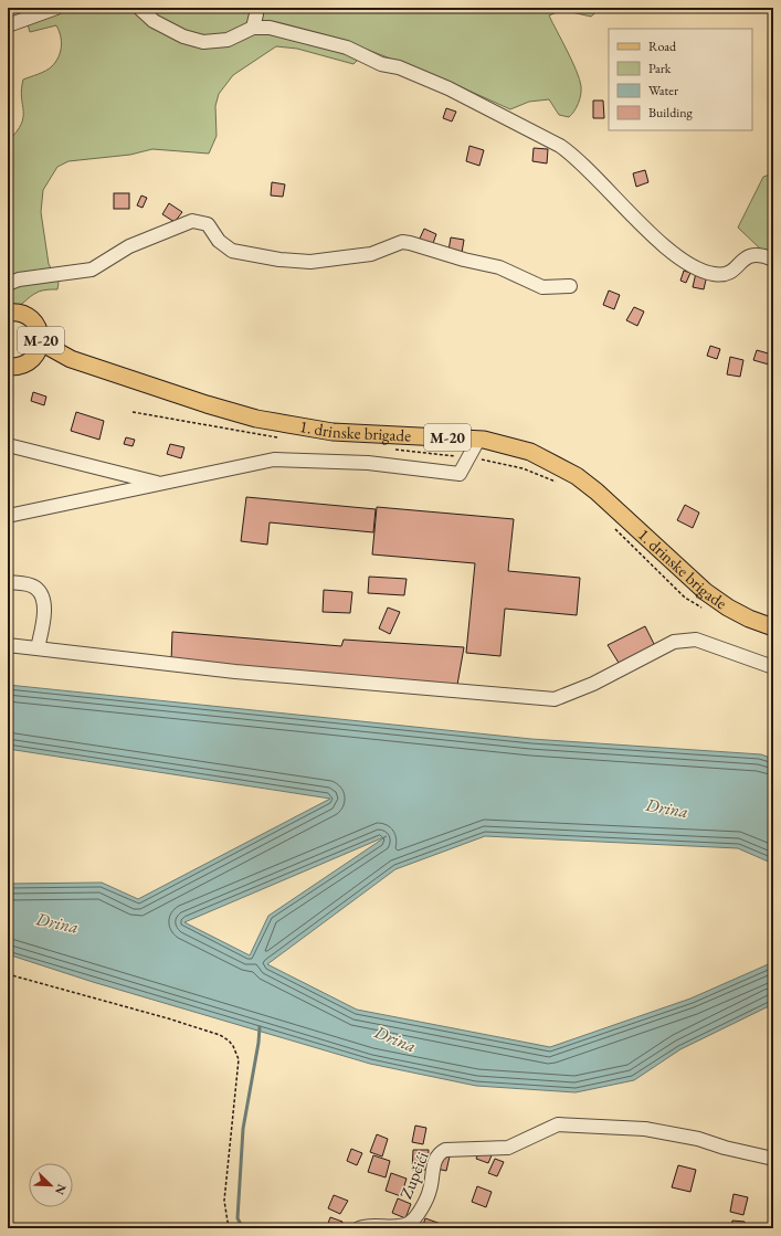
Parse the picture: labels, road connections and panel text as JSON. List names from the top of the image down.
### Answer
{
  "streets": {
    "main road": ["M-20", "1. drinske brigade"],
    "street": ["Zupčići"]
  },
  "crossings": [
    ["M-20", "1. drinske brigade"]
  ],
  "water": ["Drina"],
  "legend": [
    "Road",
    "Park",
    "Water",
    "Building"
  ],
  "north": "bottom right"
}
